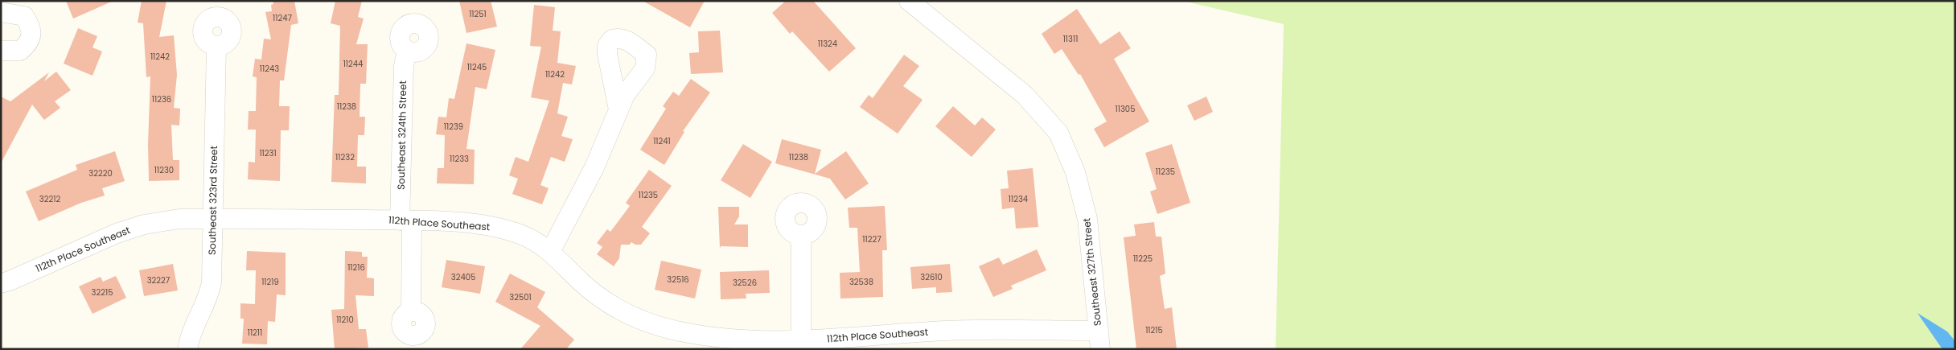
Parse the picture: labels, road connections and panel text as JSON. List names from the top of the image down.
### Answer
{
  "streets": {
    "street": [
      "Southeast 324th Street",
      "Southeast 323rd Street",
      "112th Place Southeast",
      "Southeast 327th Street"
    ]
  },
  "crossings": [
    ["Southeast 324th Street", "112th Place Southeast"],
    ["Southeast 323rd Street", "112th Place Southeast"],
    ["112th Place Southeast", "Southeast 327th Street"]
  ],
  "house_numbers": [
    "11251",
    "11247",
    "11311",
    "11324",
    "11242",
    "11244",
    "11245",
    "11243",
    "11242",
    "11236",
    "11238",
    "11305",
    "11239",
    "11241",
    "11231",
    "11232",
    "11238",
    "11233",
    "11230",
    "11235",
    "32220",
    "11235",
    "32212",
    "11234",
    "11227",
    "11225",
    "11216",
    "32405",
    "32610",
    "32516",
    "32227",
    "11219",
    "32538",
    "32526",
    "32215",
    "32501",
    "11210",
    "11215",
    "11211"
  ]
}
